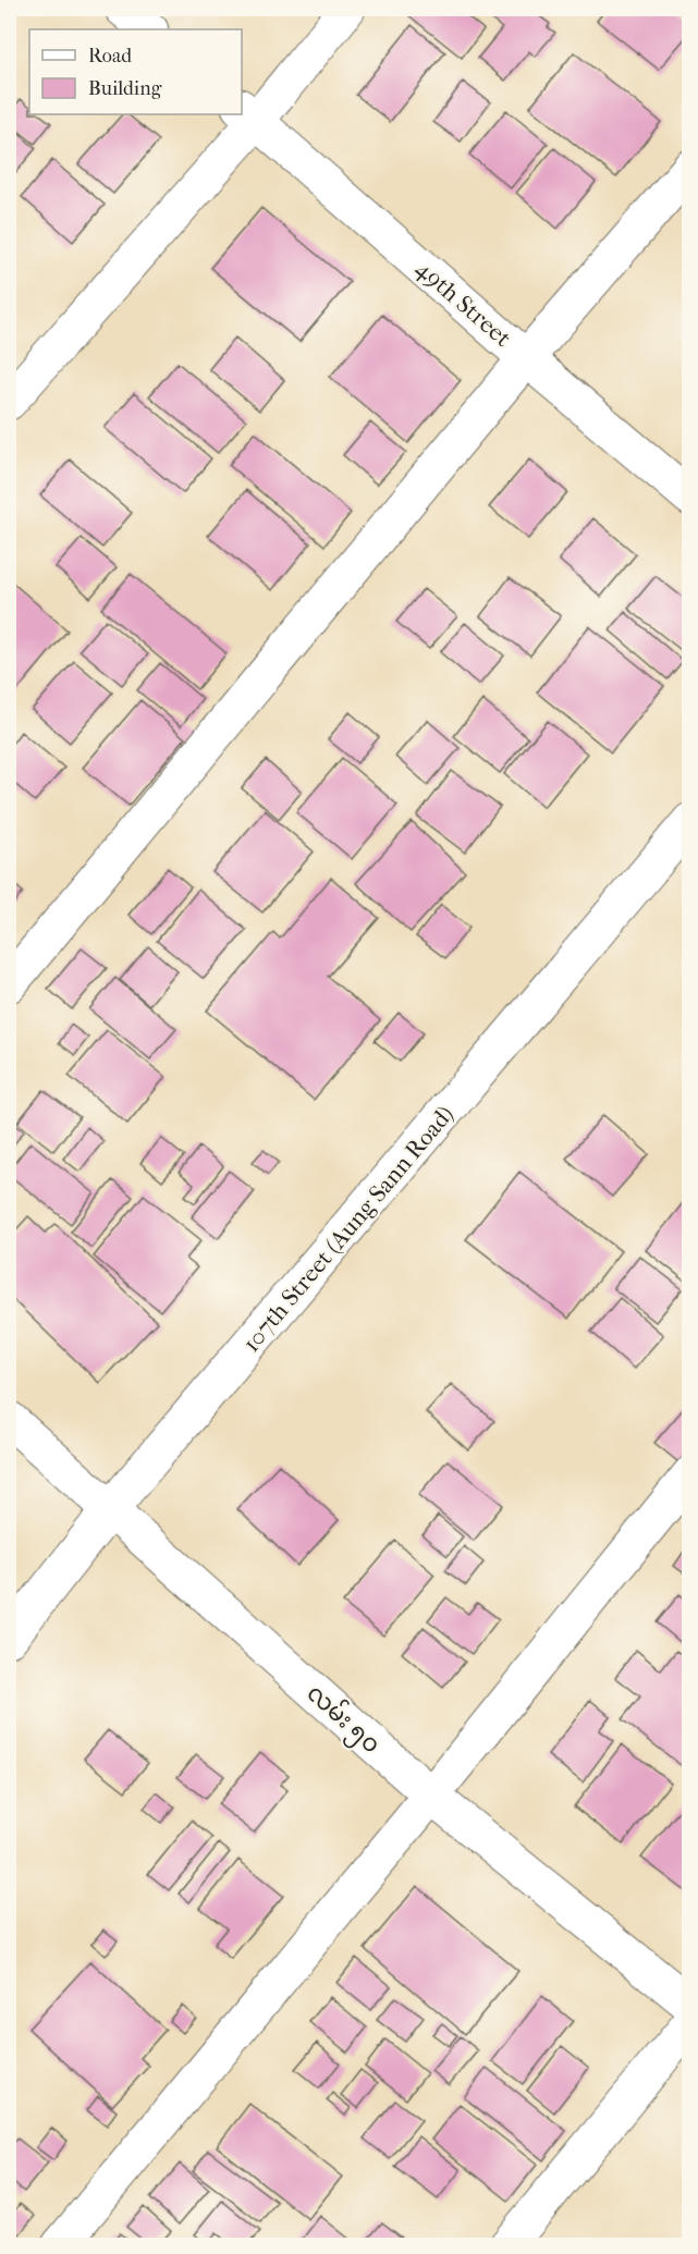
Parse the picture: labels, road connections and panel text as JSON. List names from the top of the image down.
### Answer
{
  "streets": {
    "street": ["49th Street", "107th Street (Aung Sann Road)", "လမ်း ၅၀"]
  },
  "crossings": [
    ["107th Street (Aung Sann Road)", "လမ်း ၅၀"]
  ],
  "legend": ["Road", "Building"]
}
